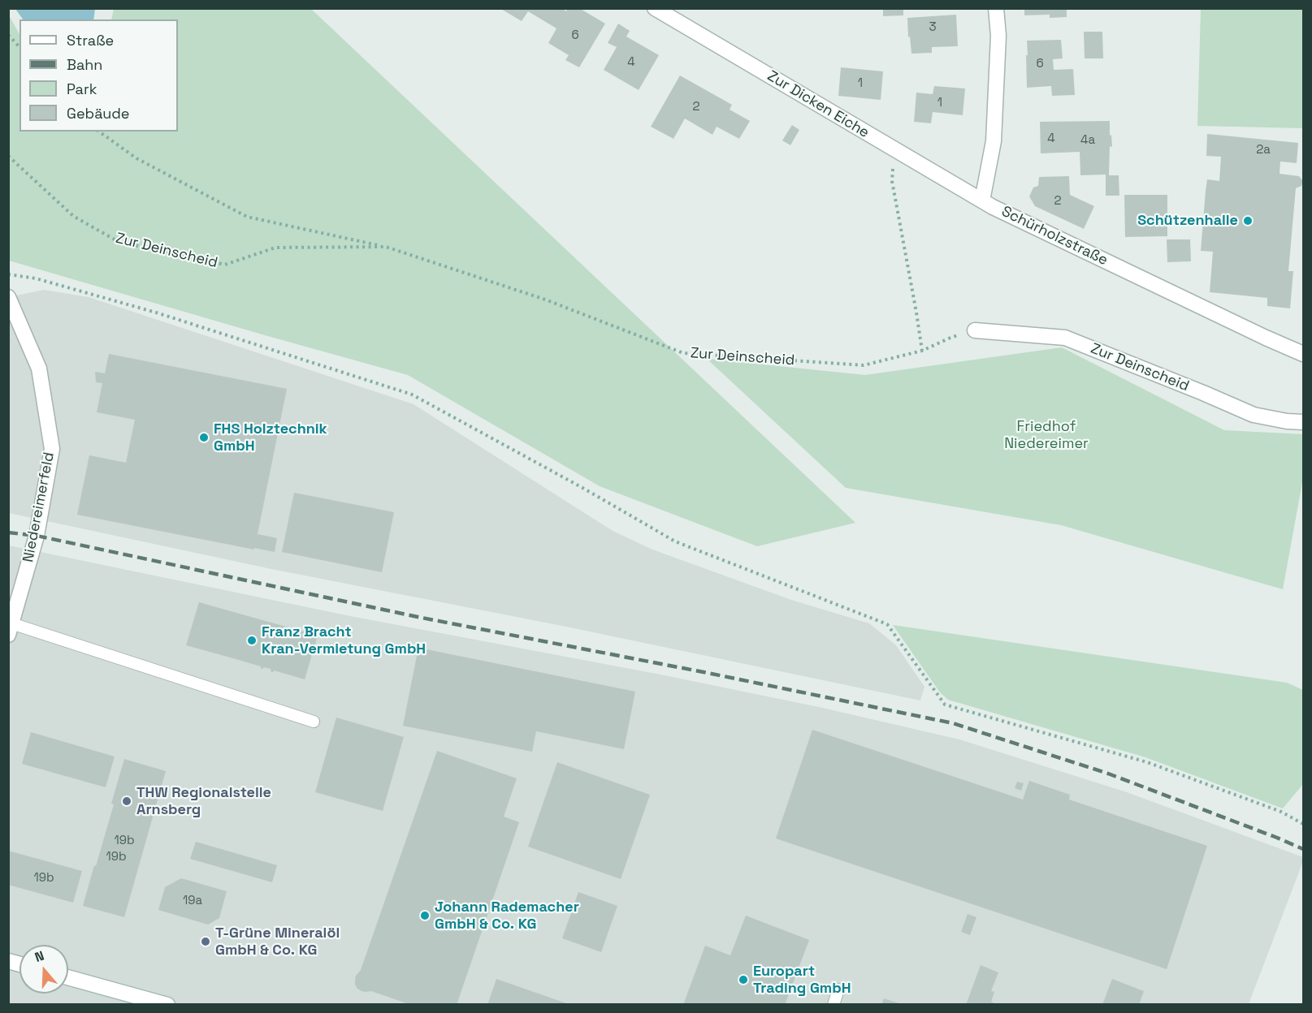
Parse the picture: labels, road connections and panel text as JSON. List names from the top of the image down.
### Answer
{
  "streets": {
    "street": [
      "Zur Dicken Eiche",
      "Schürholzstraße",
      "Zur Deinscheid",
      "Niedereimerfeld"
    ]
  },
  "crossings": [
    ["Zur Dicken Eiche", "Schürholzstraße"]
  ],
  "parks": ["Friedhof Niedereimer"],
  "places": [
    "Schützenhalle",
    "FHS Holztechnik GmbH",
    "Franz Bracht Kran-Vermietung GmbH",
    "THW Regionalstelle Arnsberg",
    "Johann Rademacher GmbH & Co. KG",
    "T-Grüne Mineralöl GmbH & Co. KG",
    "Europart Trading GmbH"
  ],
  "house_numbers": [
    "3",
    "6",
    "4",
    "6",
    "1",
    "1",
    "2",
    "4",
    "4a",
    "2a",
    "2",
    "19b",
    "19b",
    "19b",
    "19a"
  ],
  "legend": [
    "Straße",
    "Bahn",
    "Park",
    "Gebäude"
  ],
  "north": "top"
}
